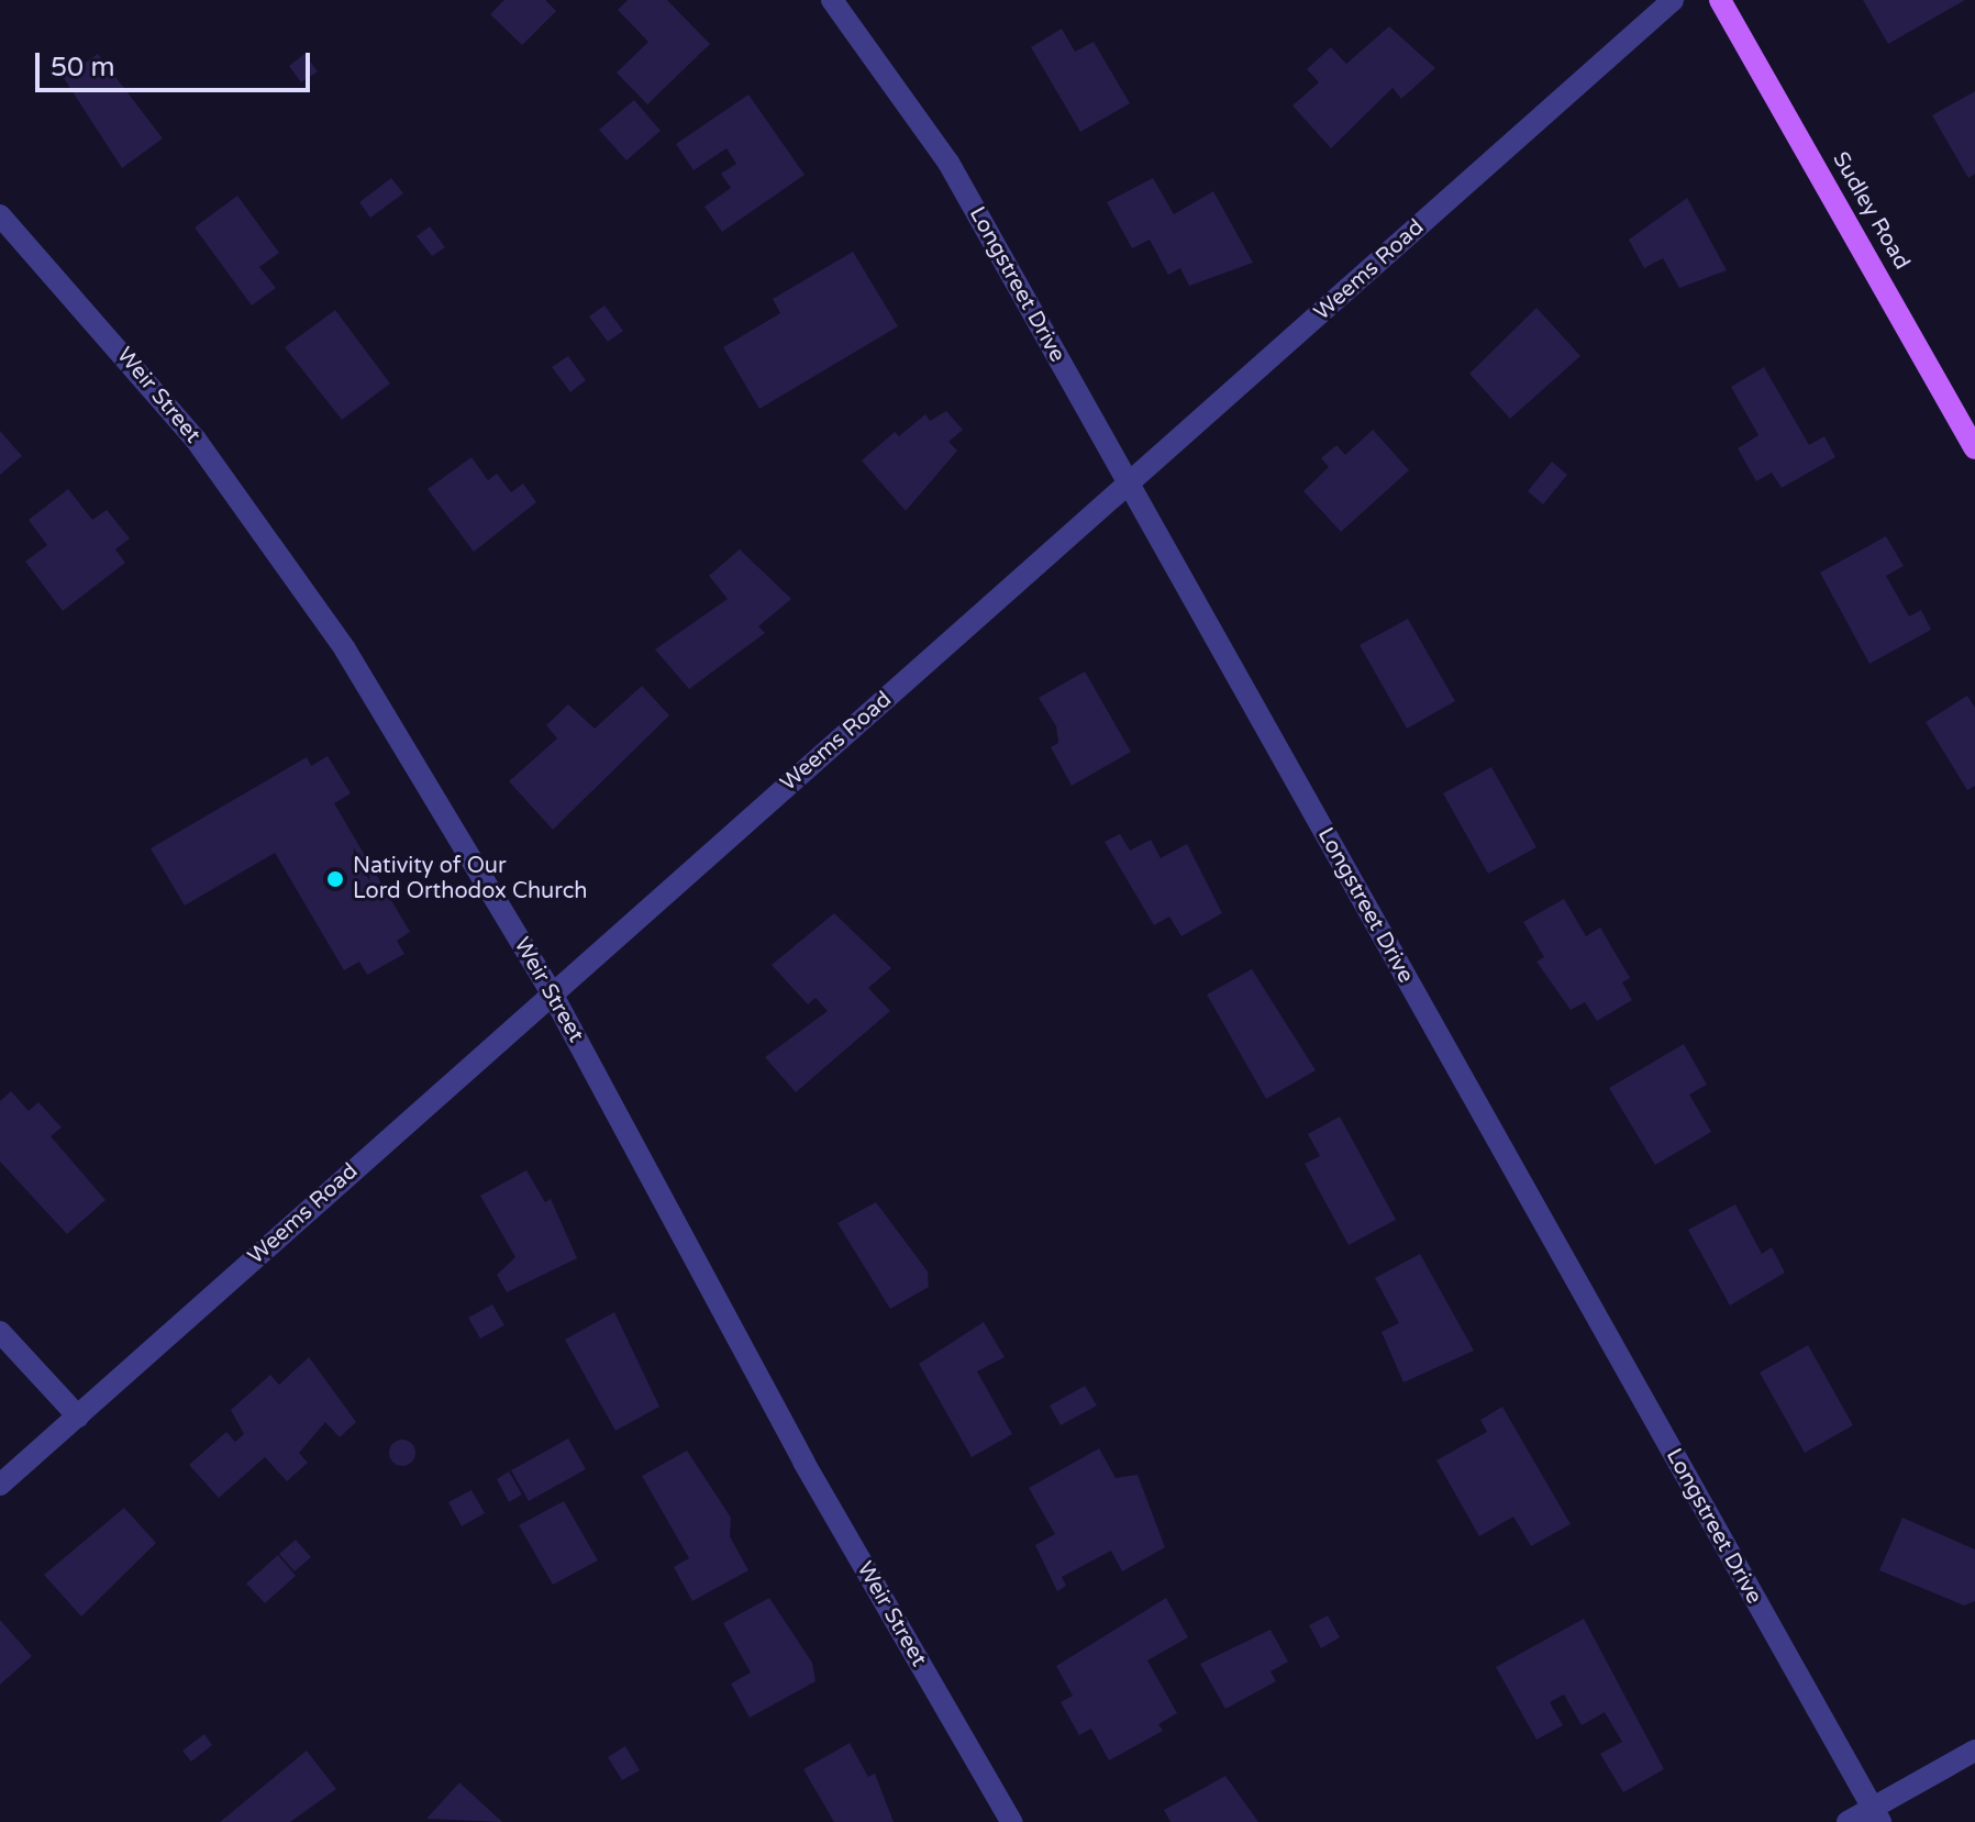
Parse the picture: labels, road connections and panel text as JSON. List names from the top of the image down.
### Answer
{
  "streets": {
    "main road": ["Sudley Road"],
    "street": ["Weems Road", "Longstreet Drive", "Weir Street"]
  },
  "crossings": [
    ["Weems Road", "Longstreet Drive"],
    ["Weems Road", "Weir Street"]
  ],
  "places": ["Nativity of Our Lord Orthodox Church"],
  "scale_bar": "50 m"
}
